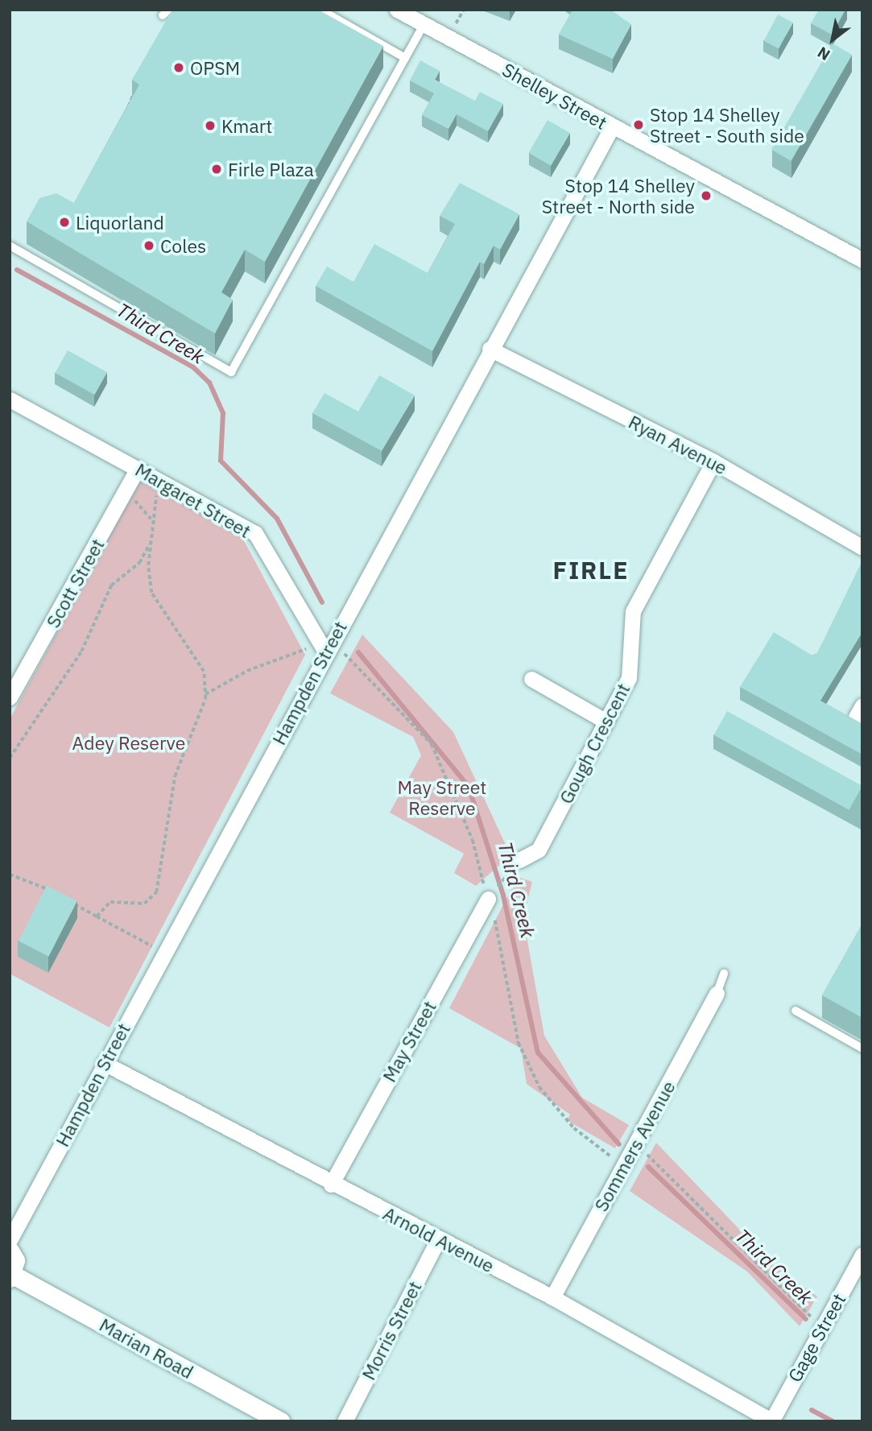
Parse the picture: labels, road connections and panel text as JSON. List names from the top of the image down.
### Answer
{
  "streets": {
    "street": [
      "Shelley Street",
      "Ryan Avenue",
      "Margaret Street",
      "Scott Street",
      "Hampden Street",
      "Gough Crescent",
      "May Street",
      "Sommers Avenue",
      "Arnold Avenue",
      "Morris Street",
      "Gage Street",
      "Marian Road"
    ]
  },
  "crossings": [
    ["Shelley Street", "Hampden Street"],
    ["Ryan Avenue", "Hampden Street"],
    ["Ryan Avenue", "Gough Crescent"],
    ["Margaret Street", "Scott Street"],
    ["Margaret Street", "Hampden Street"],
    ["Hampden Street", "Arnold Avenue"],
    ["May Street", "Arnold Avenue"],
    ["Sommers Avenue", "Arnold Avenue"],
    ["Arnold Avenue", "Morris Street"],
    ["Arnold Avenue", "Gage Street"]
  ],
  "districts": ["FIRLE"],
  "water": ["Third Creek"],
  "parks": ["Adey Reserve", "May Street Reserve"],
  "places": [
    "OPSM",
    "Stop 14 Shelley Street - South side",
    "Kmart",
    "Firle Plaza",
    "Stop 14 Shelley Street - North side",
    "Liquorland",
    "Coles"
  ],
  "north": "bottom left"
}
